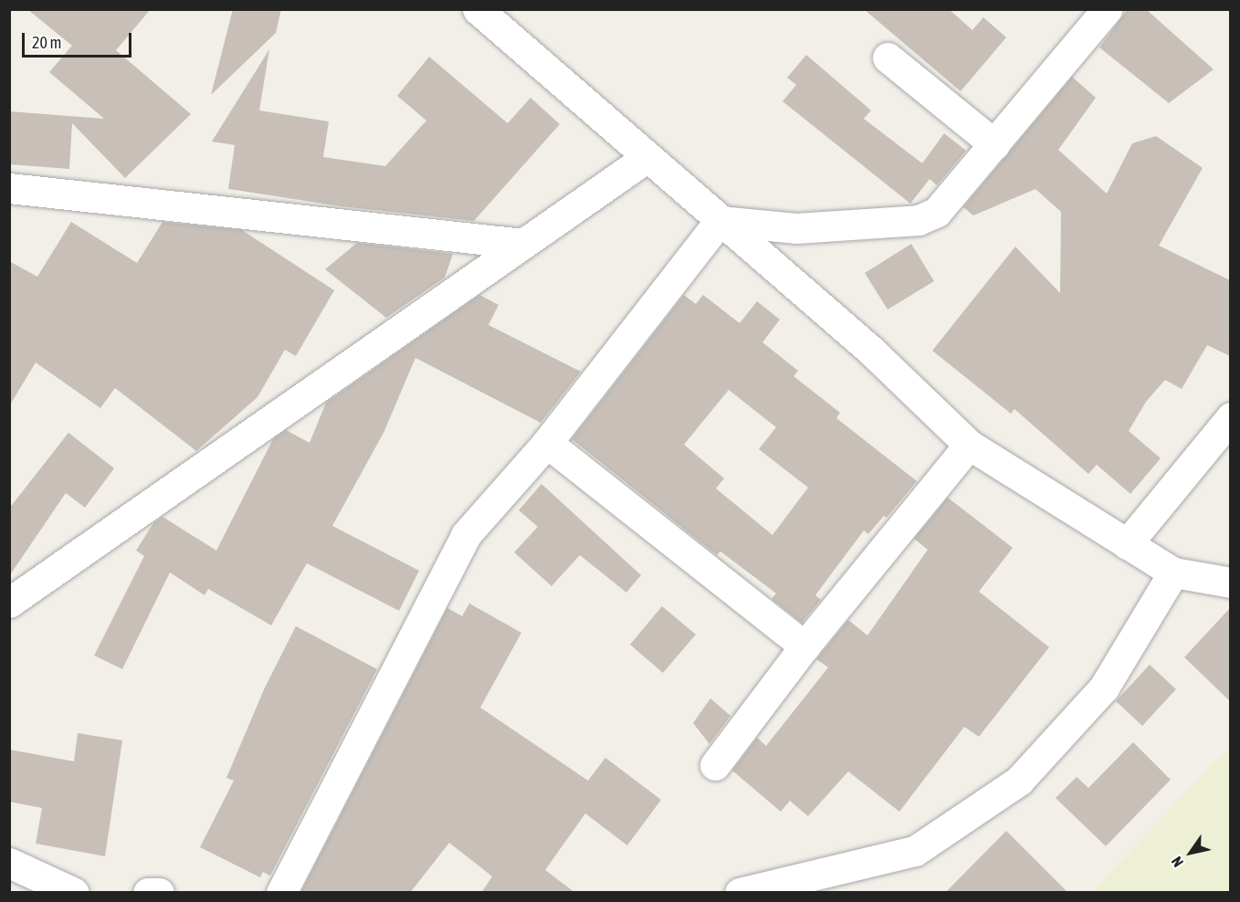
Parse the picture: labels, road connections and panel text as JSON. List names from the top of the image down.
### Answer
{
  "scale_bar": "20 m",
  "north": "bottom left"
}
